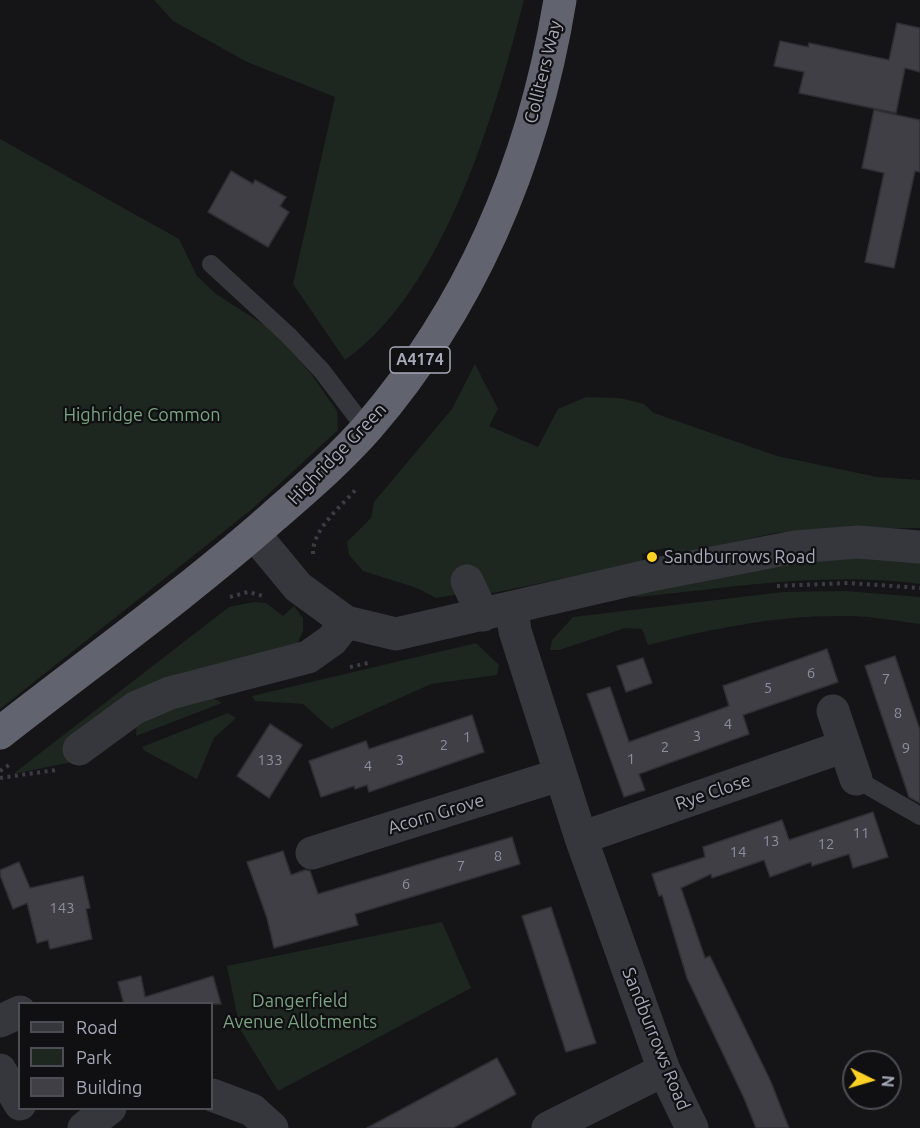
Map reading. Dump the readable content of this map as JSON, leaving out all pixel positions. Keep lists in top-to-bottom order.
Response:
{
  "streets": {
    "highway": ["Colliters Way", "A4174", "Highridge Green"],
    "street": ["Rye Close", "Acorn Grove", "Sandburrows Road"]
  },
  "crossings": [
    ["Colliters Way", "Highridge Green"],
    ["Rye Close", "Sandburrows Road"],
    ["Acorn Grove", "Sandburrows Road"]
  ],
  "parks": ["Highridge Common", "Dangerfield Avenue Allotments"],
  "places": ["Sandburrows Road"],
  "house_numbers": [
    "6",
    "7",
    "5",
    "8",
    "4",
    "3",
    "1",
    "2",
    "2",
    "9",
    "1",
    "133",
    "3",
    "4",
    "11",
    "13",
    "12",
    "14",
    "8",
    "7",
    "6",
    "143"
  ],
  "legend": ["Road", "Park", "Building"],
  "north": "right"
}
